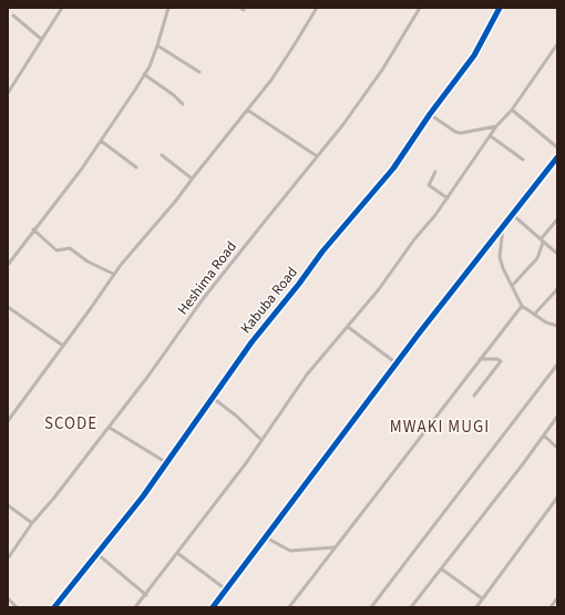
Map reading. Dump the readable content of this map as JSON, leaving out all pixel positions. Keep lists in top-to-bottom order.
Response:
{
  "streets": {
    "street": ["Heshima Road", "Kabuba Road"]
  },
  "districts": ["SCODE", "MWAKI MUGI"]
}
